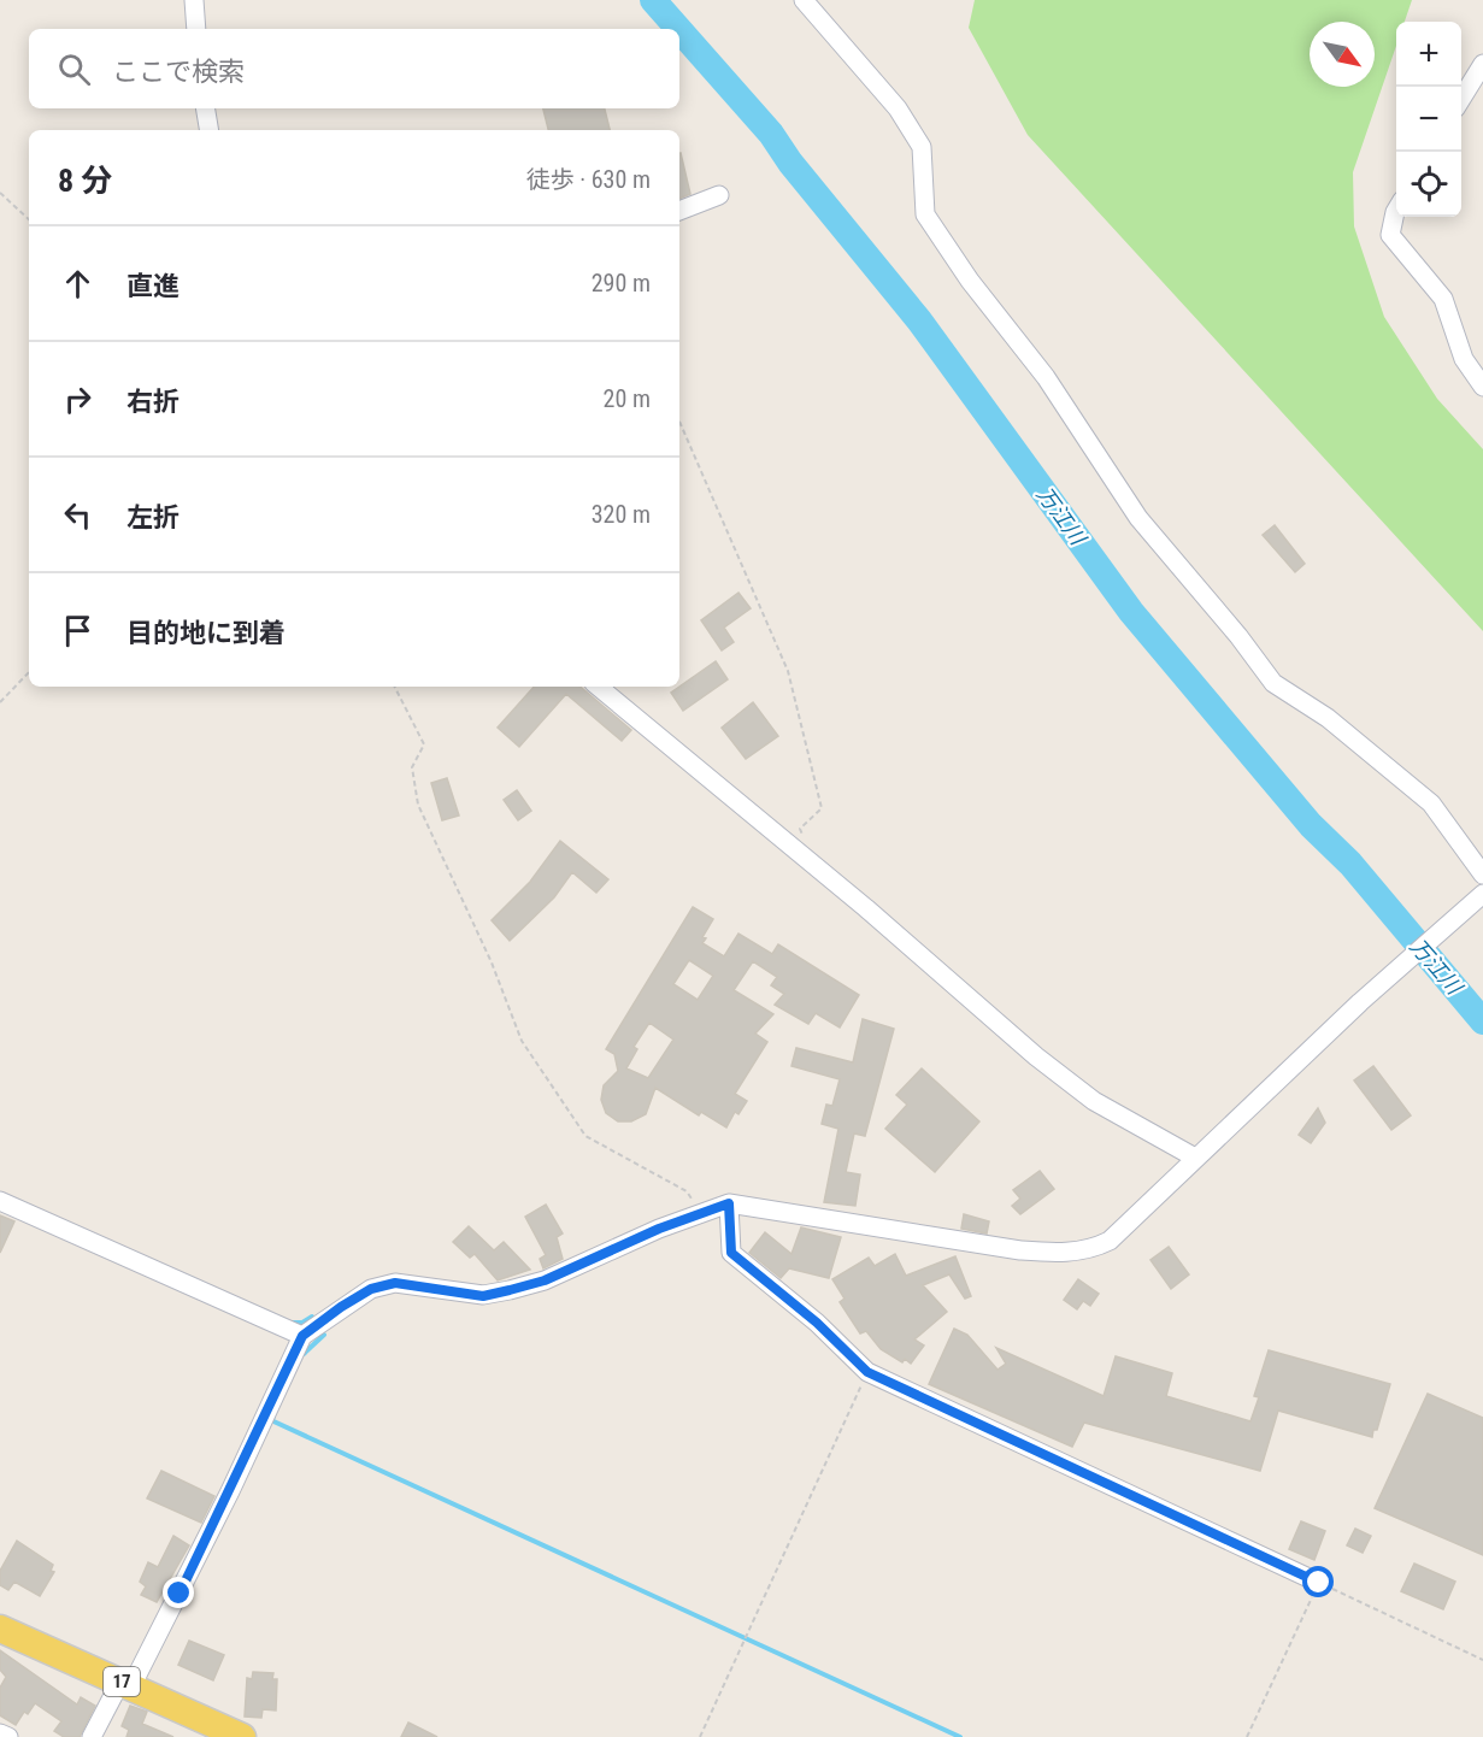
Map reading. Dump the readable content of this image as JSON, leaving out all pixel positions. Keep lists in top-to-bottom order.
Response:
{
  "streets": {
    "main road": ["17"]
  },
  "water": ["万江川"],
  "north": "bottom right",
  "page": {
    "map_buttons": ["+", "−"],
    "search": "ここで検索",
    "heading": ["8 分", "徒歩 · 630 m"],
    "list": [
      ["直進", "290 m"],
      ["右折", "20 m"],
      ["左折", "320 m"],
      "目的地に到着"
    ]
  }
}
